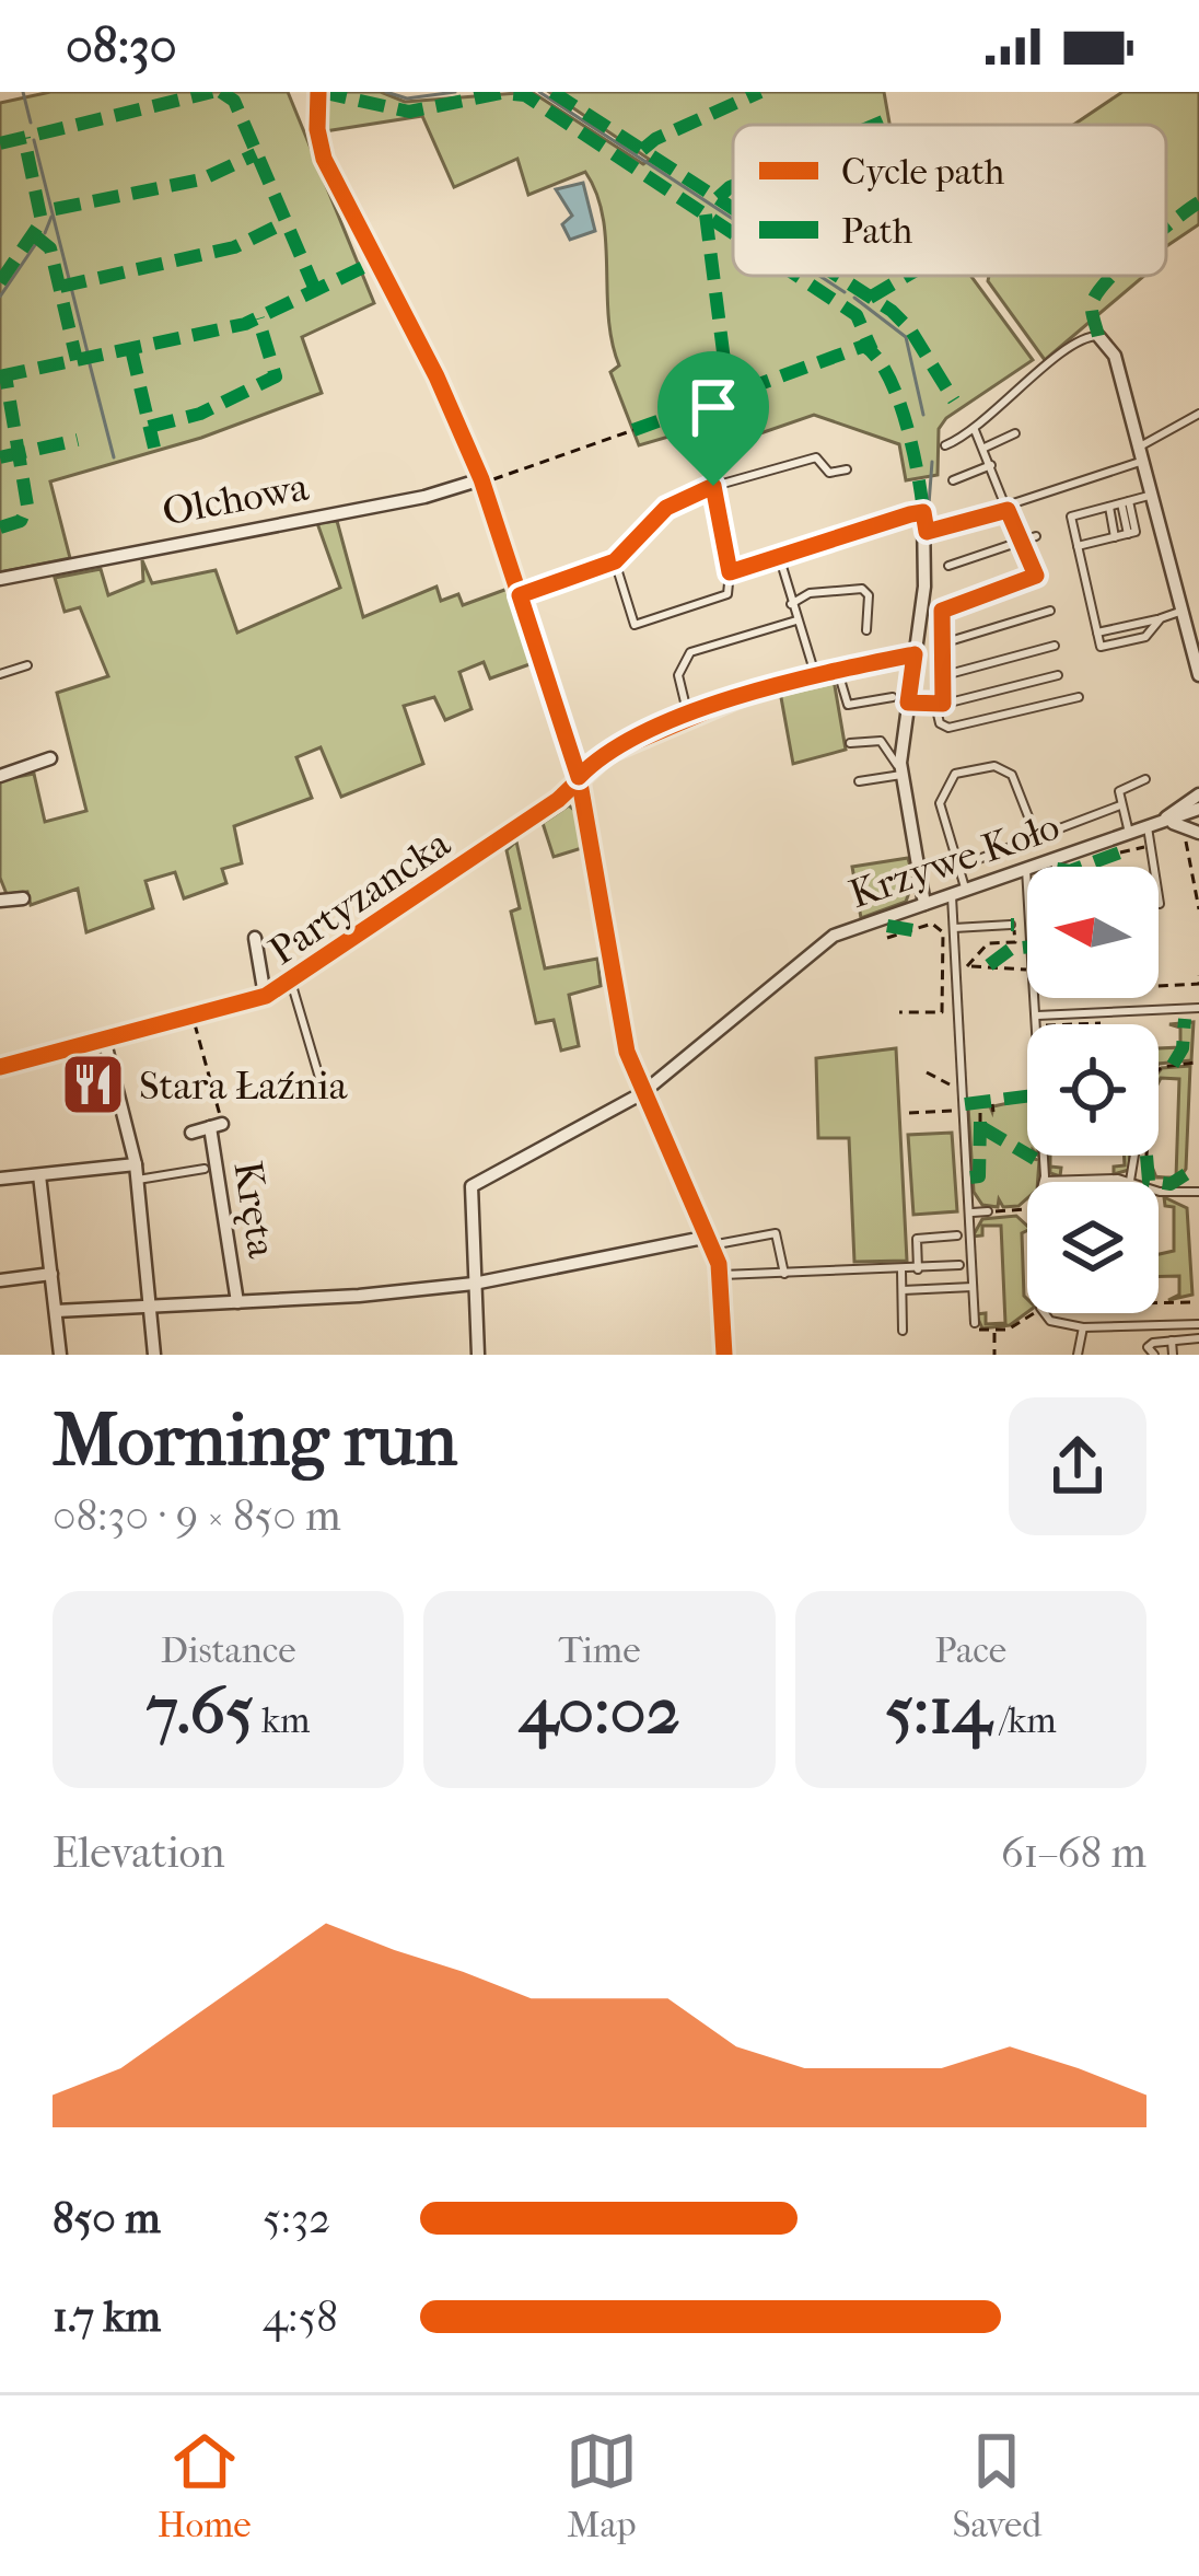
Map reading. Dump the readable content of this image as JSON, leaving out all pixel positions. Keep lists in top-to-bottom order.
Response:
{
  "streets": {
    "street": [
      "Olchowa",
      "Krzywe Koło",
      "Partyzancka",
      "Kręta"
    ]
  },
  "places": {
    "restaurant": ["Stara Łaźnia"]
  },
  "legend": ["Cycle path", "Path"],
  "north": "left",
  "page": {
    "status": "08:30",
    "heading": ["Morning run", "08:30 · 9 × 850 m"],
    "stats": [
      ["Distance", "7.65 km"],
      ["Time", "40:02"],
      ["Pace", "5:14 /km"]
    ],
    "chart": ["Elevation", "61–68 m"],
    "list": [
      {
        "name": "850 m",
        "note": "5:32"
      },
      {
        "name": "1.7 km",
        "note": "4:58"
      }
    ],
    "tabs": ["Home", "Map", "Saved"]
  }
}
